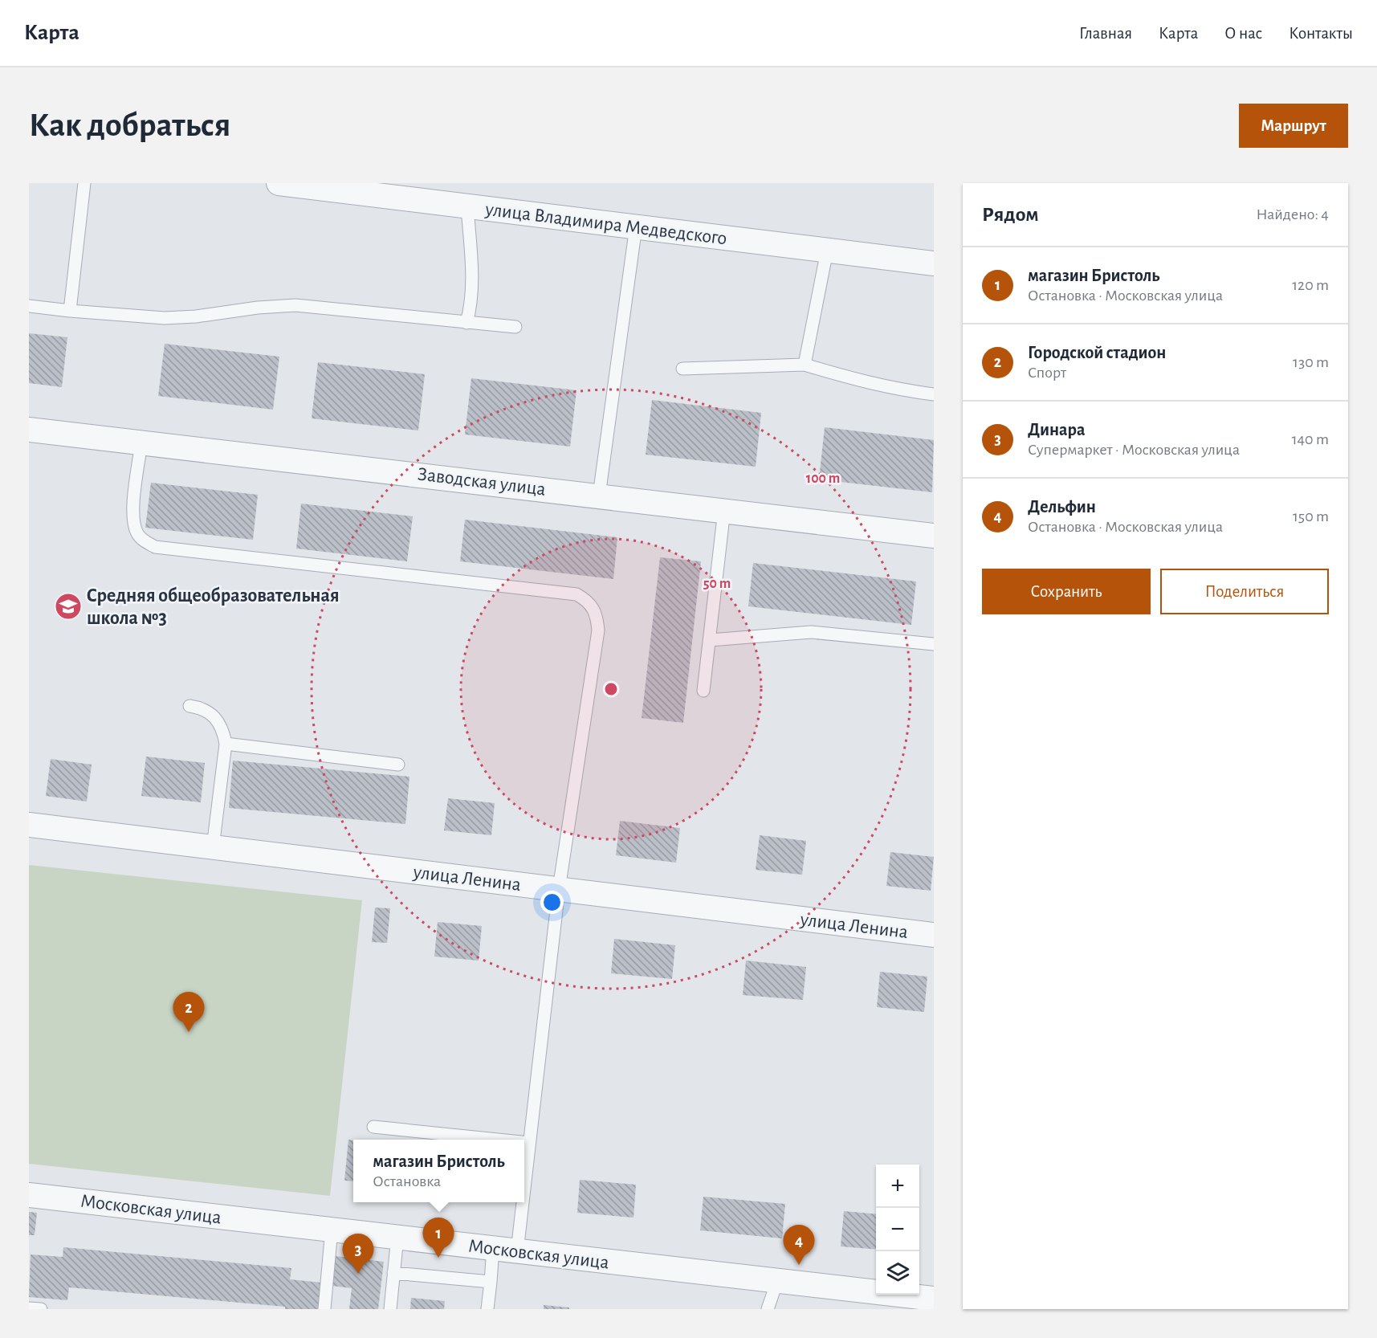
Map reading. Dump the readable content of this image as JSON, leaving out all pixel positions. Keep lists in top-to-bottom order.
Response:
{
  "streets": {
    "street": [
      "улица Владимира Медведского",
      "Заводская улица",
      "улица Ленина",
      "Московская улица"
    ]
  },
  "places": {
    "school or university": ["Cредняя общеобразовательная школа №3"]
  },
  "page": {
    "header": "Карта",
    "nav": [
      "Главная",
      "Карта",
      "О нас",
      "Контакты"
    ],
    "buttons": [
      "Маршрут",
      ["Сохранить", "Поделиться"]
    ],
    "title": "Как добраться",
    "heading": ["Рядом", "Найдено: 4"],
    "list": [
      {
        "mark": "1",
        "name": "магазин Бристоль",
        "note": "Остановка · Московская улица",
        "value": "120 m"
      },
      {
        "mark": "2",
        "name": "Городской стадион",
        "note": "Спорт",
        "value": "130 m"
      },
      {
        "mark": "3",
        "name": "Динара",
        "note": "Супермаркет · Московская улица",
        "value": "140 m"
      },
      {
        "mark": "4",
        "name": "Дельфин",
        "note": "Остановка · Московская улица",
        "value": "150 m"
      }
    ],
    "pins": [
      "2",
      "1",
      "4",
      "3"
    ],
    "popup": ["магазин Бристоль", "Остановка"],
    "map_buttons": ["+", "−"]
  },
  "rings": ["100 m", "50 m"]
}
